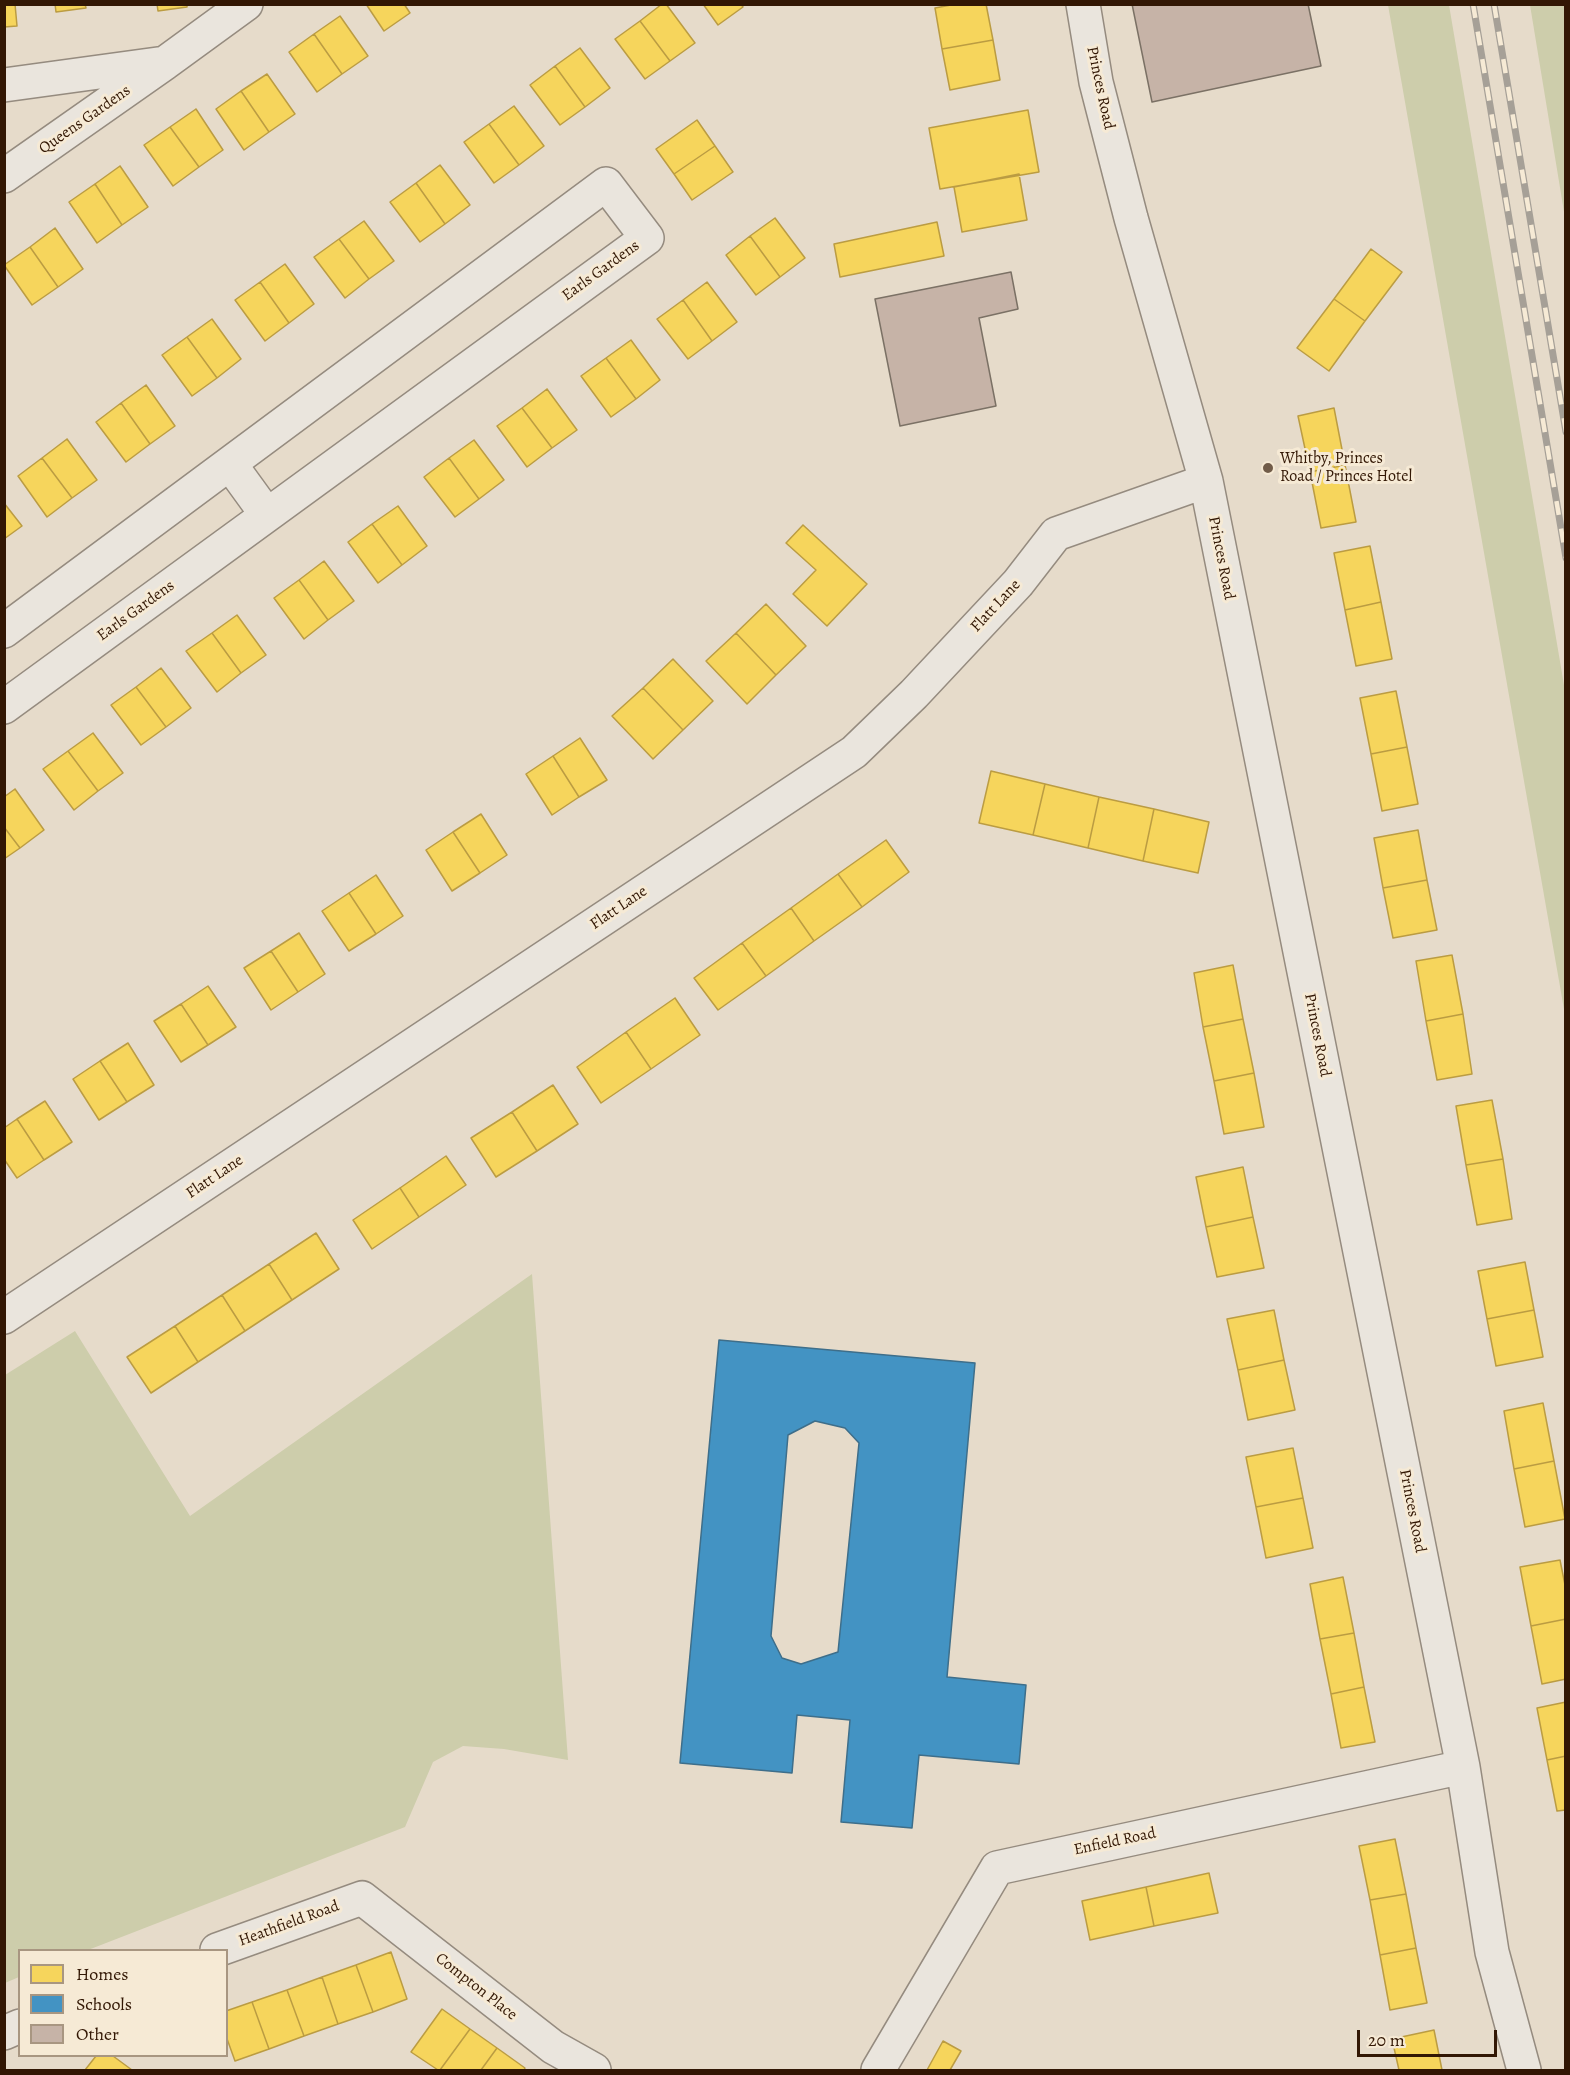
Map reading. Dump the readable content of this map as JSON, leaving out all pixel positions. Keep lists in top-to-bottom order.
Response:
{
  "streets": {
    "street": [
      "Princes Road",
      "Queens Gardens",
      "Earls Gardens",
      "Flatt Lane",
      "Enfield Road",
      "Heathfield Road",
      "Compton Place"
    ]
  },
  "crossings": [
    ["Princes Road", "Flatt Lane"],
    ["Princes Road", "Enfield Road"],
    ["Heathfield Road", "Compton Place"]
  ],
  "places": ["Whitby, Princes Road / Princes Hotel"],
  "legend": ["Homes", "Schools", "Other"],
  "scale_bar": "20 m"
}
